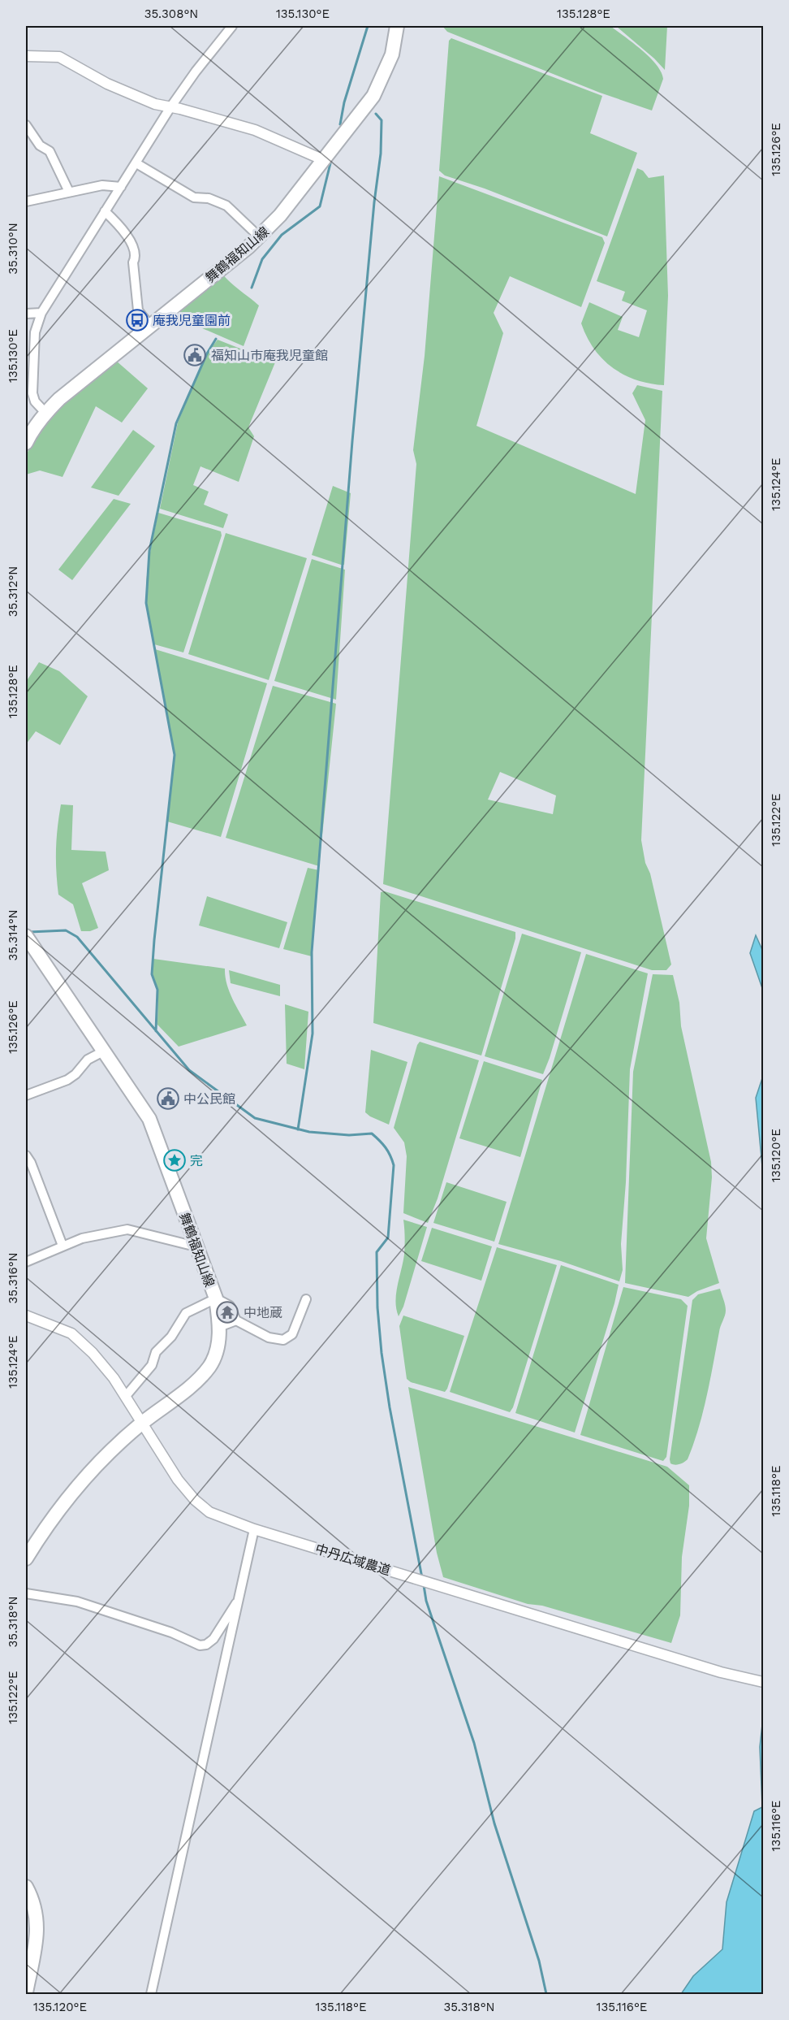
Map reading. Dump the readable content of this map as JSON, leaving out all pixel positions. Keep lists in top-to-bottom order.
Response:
{
  "streets": {
    "main road": ["舞鶴福知山線"],
    "street": ["中丹広域農道"]
  },
  "crossings": [
    ["舞鶴福知山線", "中丹広域農道"]
  ],
  "places": {
    "bus stop": ["庵我児童園前"],
    "public building": ["福知山市庵我児童館", "中公民館"],
    "place": ["完"],
    "temple": ["中地蔵"]
  },
  "coordinates": [
    "35.308°N",
    "135.130°E",
    "135.128°E",
    "135.126°E",
    "35.310°N",
    "135.124°E",
    "35.312°N",
    "135.122°E",
    "35.314°N",
    "135.120°E",
    "35.316°N",
    "135.118°E",
    "35.318°N",
    "135.116°E"
  ]
}
